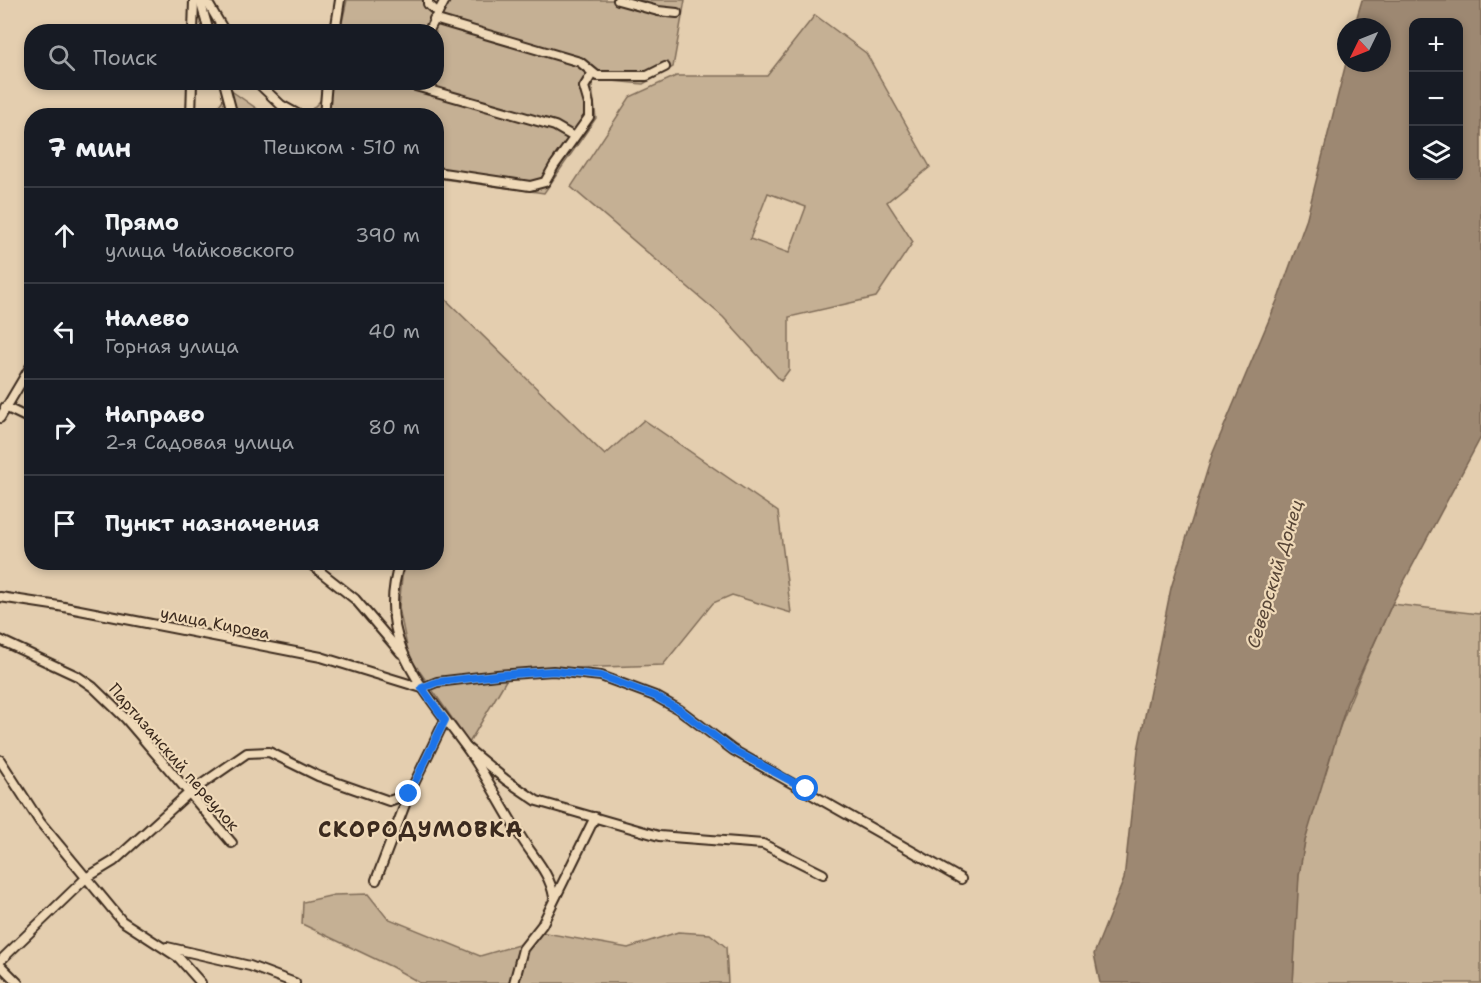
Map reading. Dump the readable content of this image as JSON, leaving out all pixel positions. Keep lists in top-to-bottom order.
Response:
{
  "streets": {
    "street": ["улица Кирова", "Партизанский переулок"]
  },
  "districts": ["СКОРОДУМОВКА"],
  "water": ["Северский Донец"],
  "north": "bottom left",
  "page": {
    "map_buttons": ["+", "−"],
    "search": "Поиск",
    "heading": ["7 мин", "Пешком · 510 m"],
    "list": [
      ["Прямо", "улица Чайковского", "390 m"],
      ["Налево", "Горная улица", "40 m"],
      ["Направо", "2-я Садовая улица", "80 m"],
      "Пункт назначения"
    ]
  }
}
